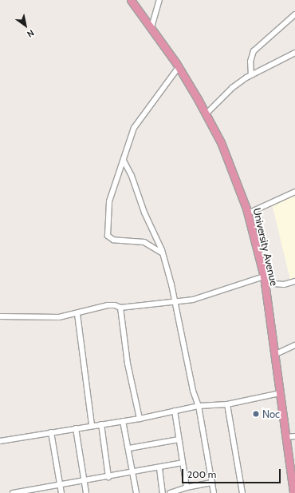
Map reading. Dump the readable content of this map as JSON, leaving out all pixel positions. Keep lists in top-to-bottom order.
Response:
{
  "streets": {
    "highway": ["University Avenue"]
  },
  "places": ["Noc"],
  "scale_bar": "200 m",
  "north": "bottom right"
}
